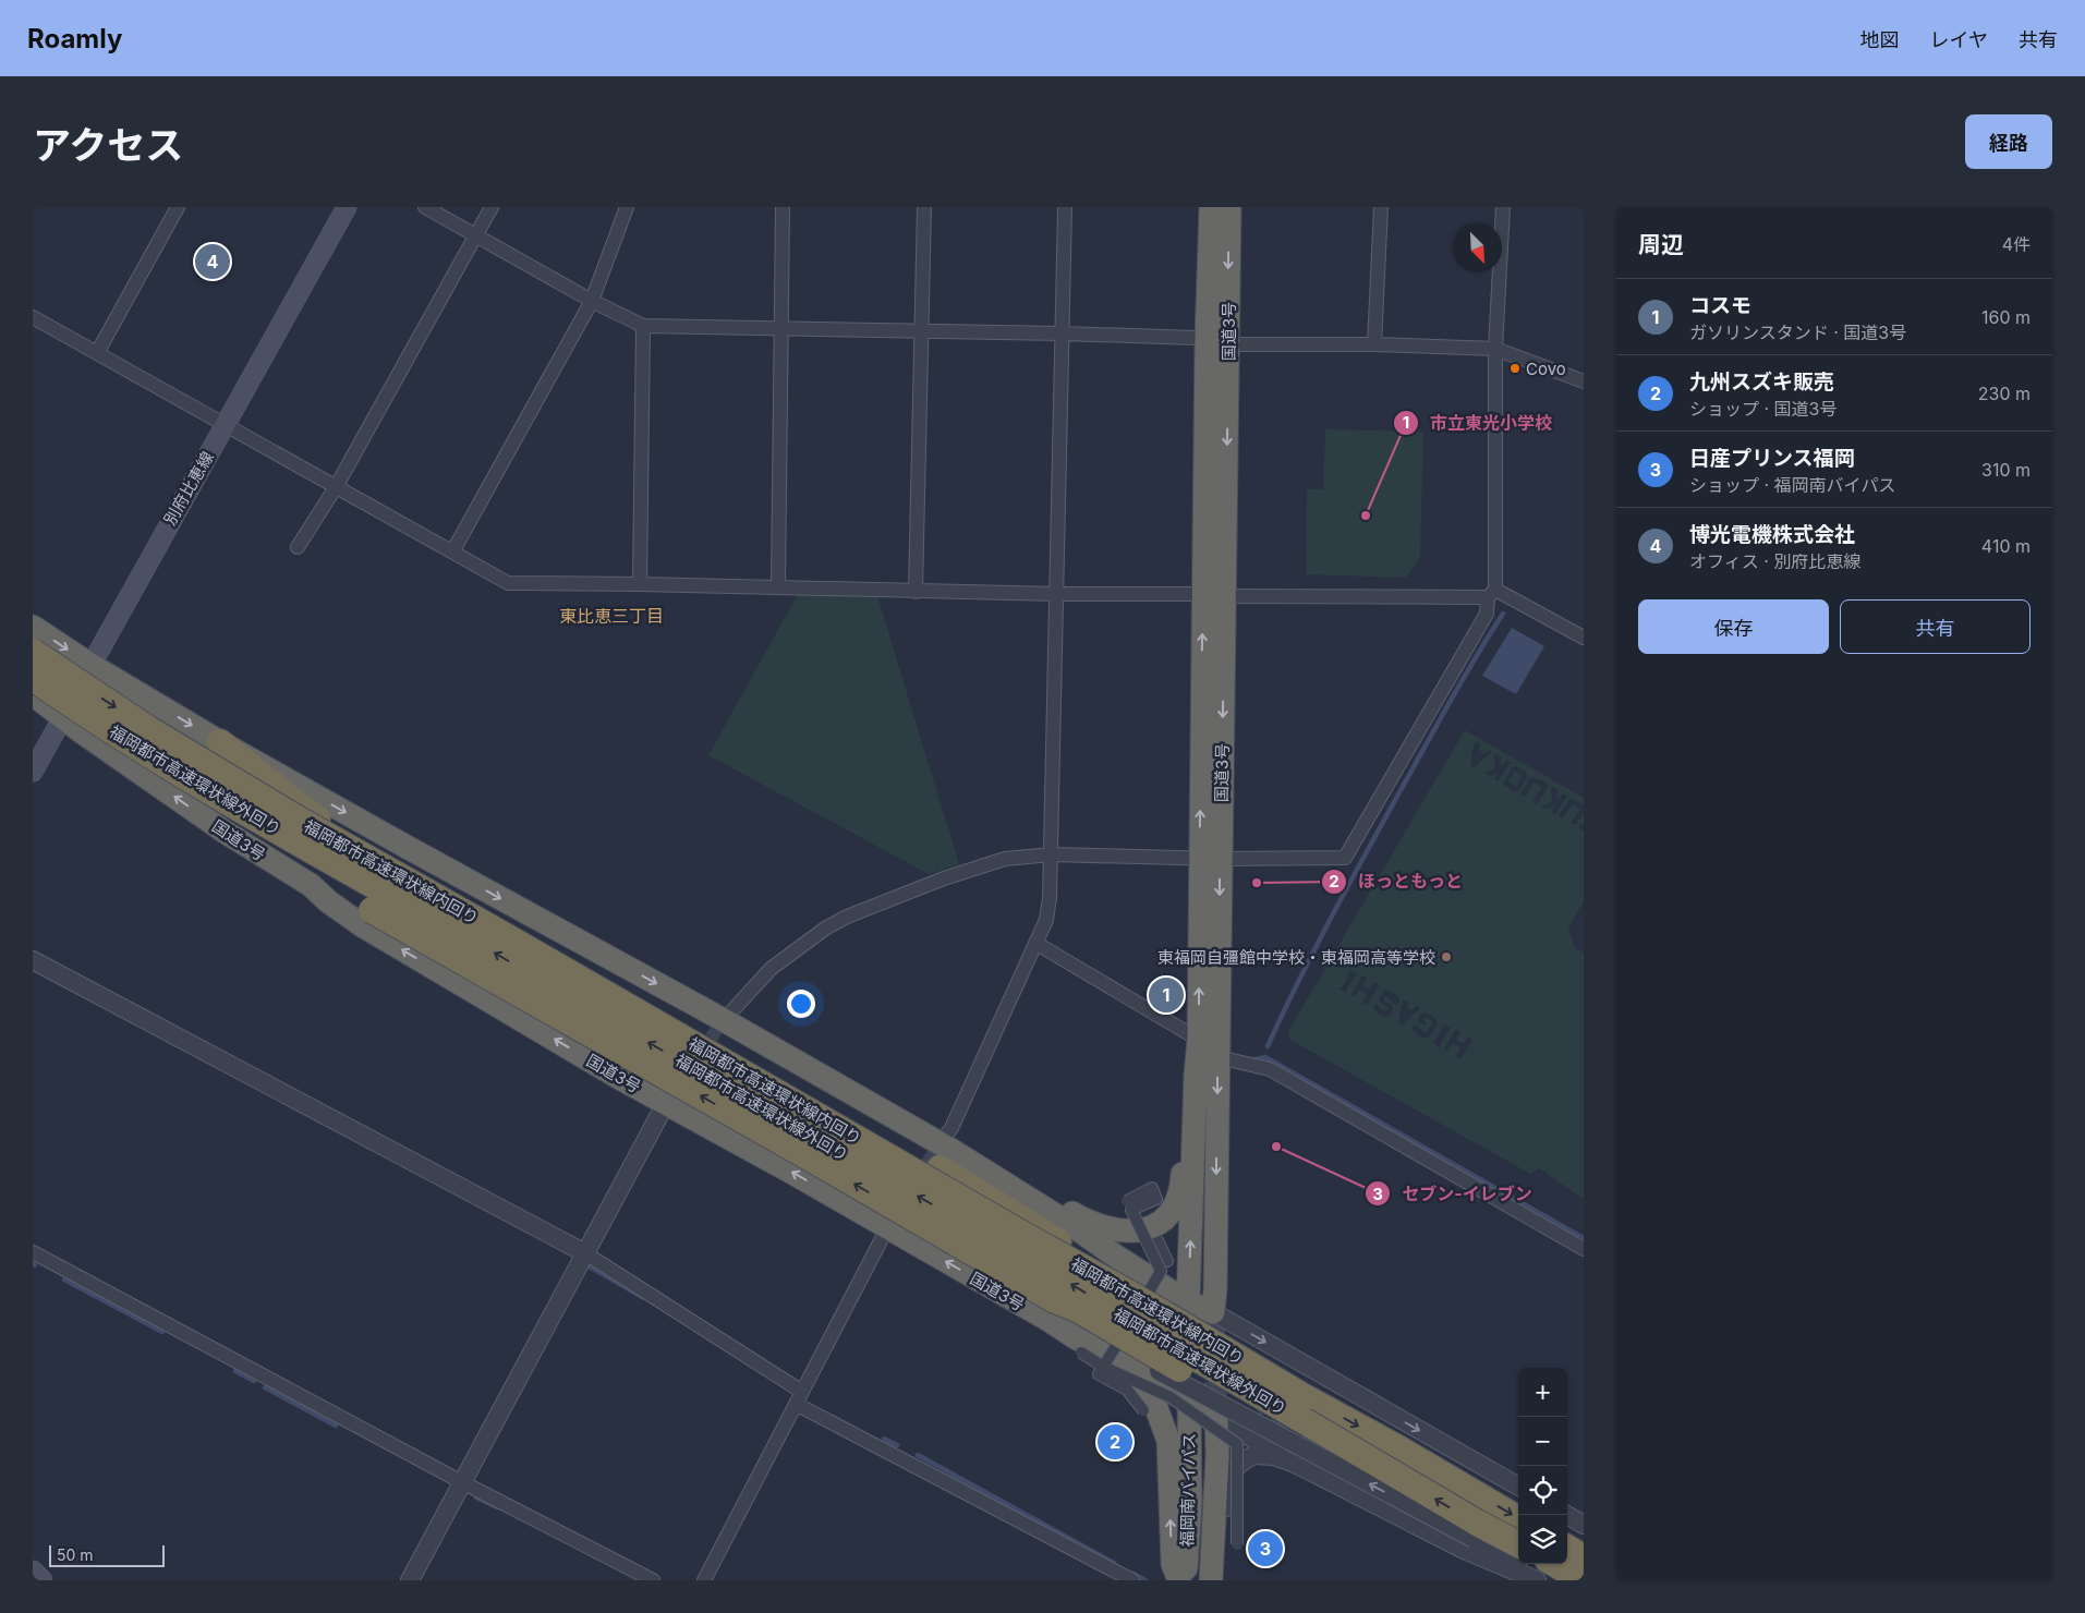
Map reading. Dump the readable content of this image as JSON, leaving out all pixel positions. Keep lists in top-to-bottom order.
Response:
{
  "streets": {
    "highway": [
      "国道3号",
      "福岡都市高速環状線外回り",
      "福岡都市高速環状線内回り",
      "福岡南バイパス"
    ],
    "main road": ["別府比恵線"]
  },
  "crossings": [
    ["国道3号", "別府比恵線"],
    ["国道3号", "福岡南バイパス"]
  ],
  "districts": ["東比恵三丁目"],
  "places": [
    "Covo",
    "市立東光小学校",
    "ほっともっと",
    "東福岡自彊館中学校・東福岡高等学校",
    "セブン-イレブン"
  ],
  "scale_bar": "50 m",
  "north": "bottom right",
  "page": {
    "header": "Roamly",
    "nav": ["地図", "レイヤ", "共有"],
    "title": "アクセス",
    "buttons": [
      "経路",
      ["保存", "共有"]
    ],
    "heading": ["周辺", "4件"],
    "pins": [
      "4",
      "1",
      "2",
      "3"
    ],
    "list": [
      {
        "mark": "1",
        "name": "コスモ",
        "note": "ガソリンスタンド · 国道3号",
        "value": "160 m"
      },
      {
        "mark": "2",
        "name": "九州スズキ販売",
        "note": "ショップ · 国道3号",
        "value": "230 m"
      },
      {
        "mark": "3",
        "name": "日産プリンス福岡",
        "note": "ショップ · 福岡南バイパス",
        "value": "310 m"
      },
      {
        "mark": "4",
        "name": "博光電機株式会社",
        "note": "オフィス · 別府比恵線",
        "value": "410 m"
      }
    ],
    "map_buttons": ["+", "−"],
    "scale": "50 m"
  }
}
